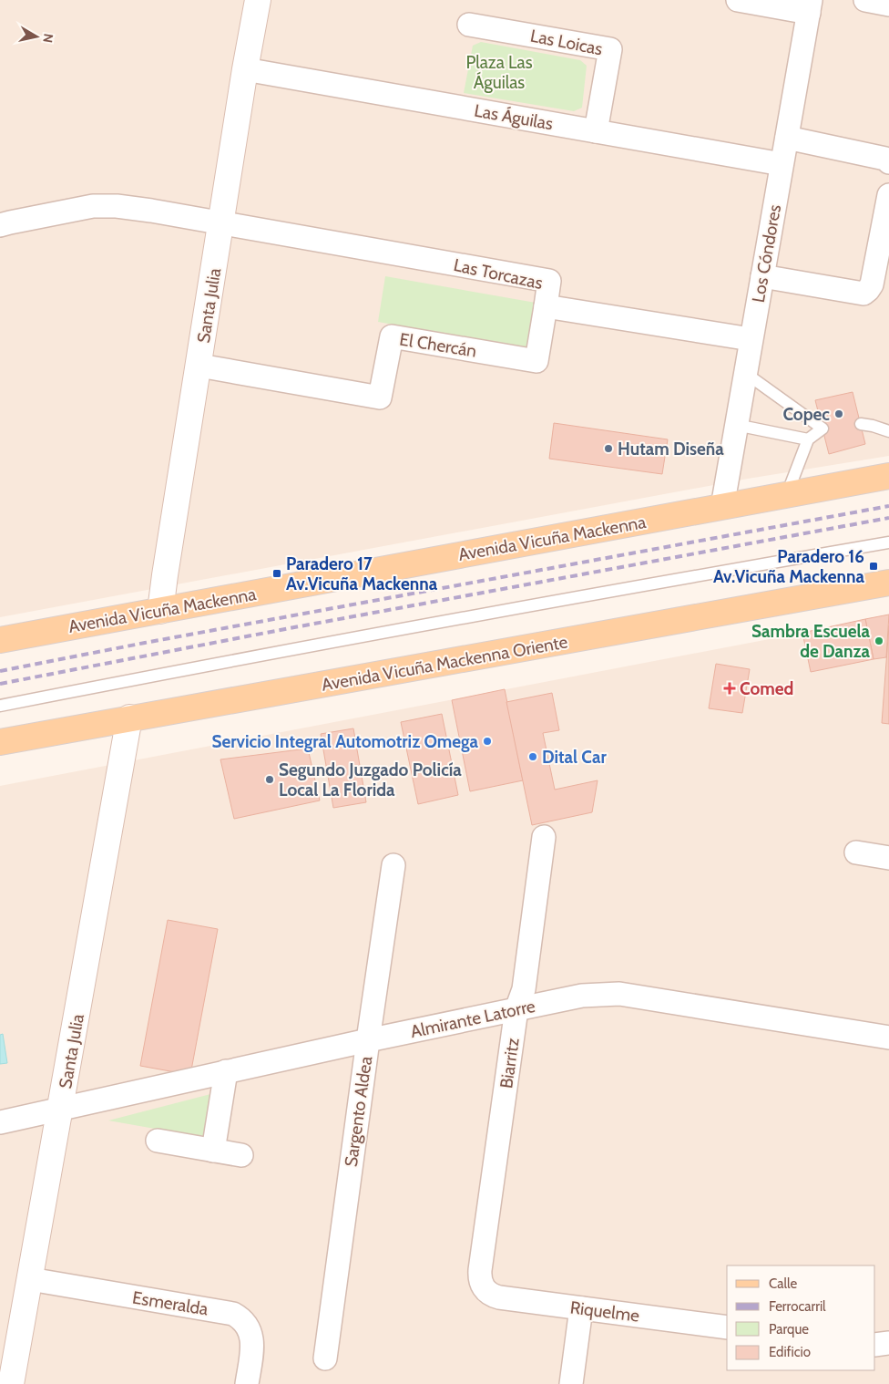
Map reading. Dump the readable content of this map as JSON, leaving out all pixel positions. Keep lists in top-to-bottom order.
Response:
{
  "streets": {
    "main road": ["Avenida Vicuña Mackenna", "Avenida Vicuña Mackenna Oriente"],
    "street": [
      "Las Loicas",
      "Las Águilas",
      "Los Cóndores",
      "Las Torcazas",
      "Santa Julia",
      "El Chercán",
      "Almirante Latorre",
      "Biarritz",
      "Sargento Aldea",
      "Esmeralda",
      "Riquelme"
    ]
  },
  "crossings": [
    ["Las Loicas", "Las Águilas"],
    ["Las Águilas", "Los Cóndores"],
    ["Las Águilas", "Santa Julia"],
    ["Los Cóndores", "Las Torcazas"],
    ["Los Cóndores", "Avenida Vicuña Mackenna"],
    ["Las Torcazas", "Santa Julia"],
    ["Las Torcazas", "El Chercán"],
    ["Santa Julia", "El Chercán"],
    ["Santa Julia", "Avenida Vicuña Mackenna"],
    ["Santa Julia", "Avenida Vicuña Mackenna Oriente"],
    ["Santa Julia", "Almirante Latorre"],
    ["Santa Julia", "Esmeralda"],
    ["Almirante Latorre", "Biarritz"],
    ["Almirante Latorre", "Sargento Aldea"],
    ["Biarritz", "Riquelme"]
  ],
  "parks": ["Plaza Las Águilas"],
  "places": {
    "other": [
      "Copec",
      "Hutam Diseña",
      "Sambra Escuela de Danza",
      "Servicio Integral Automotriz Omega",
      "Dital Car",
      "Segundo Juzgado Policía Local La Florida"
    ],
    "transit": ["Paradero 16 Av.Vicuña Mackenna", "Paradero 17 Av.Vicuña Mackenna"],
    "health": ["Comed"]
  },
  "legend": [
    "Calle",
    "Ferrocarril",
    "Parque",
    "Edificio"
  ],
  "north": "right"
}
